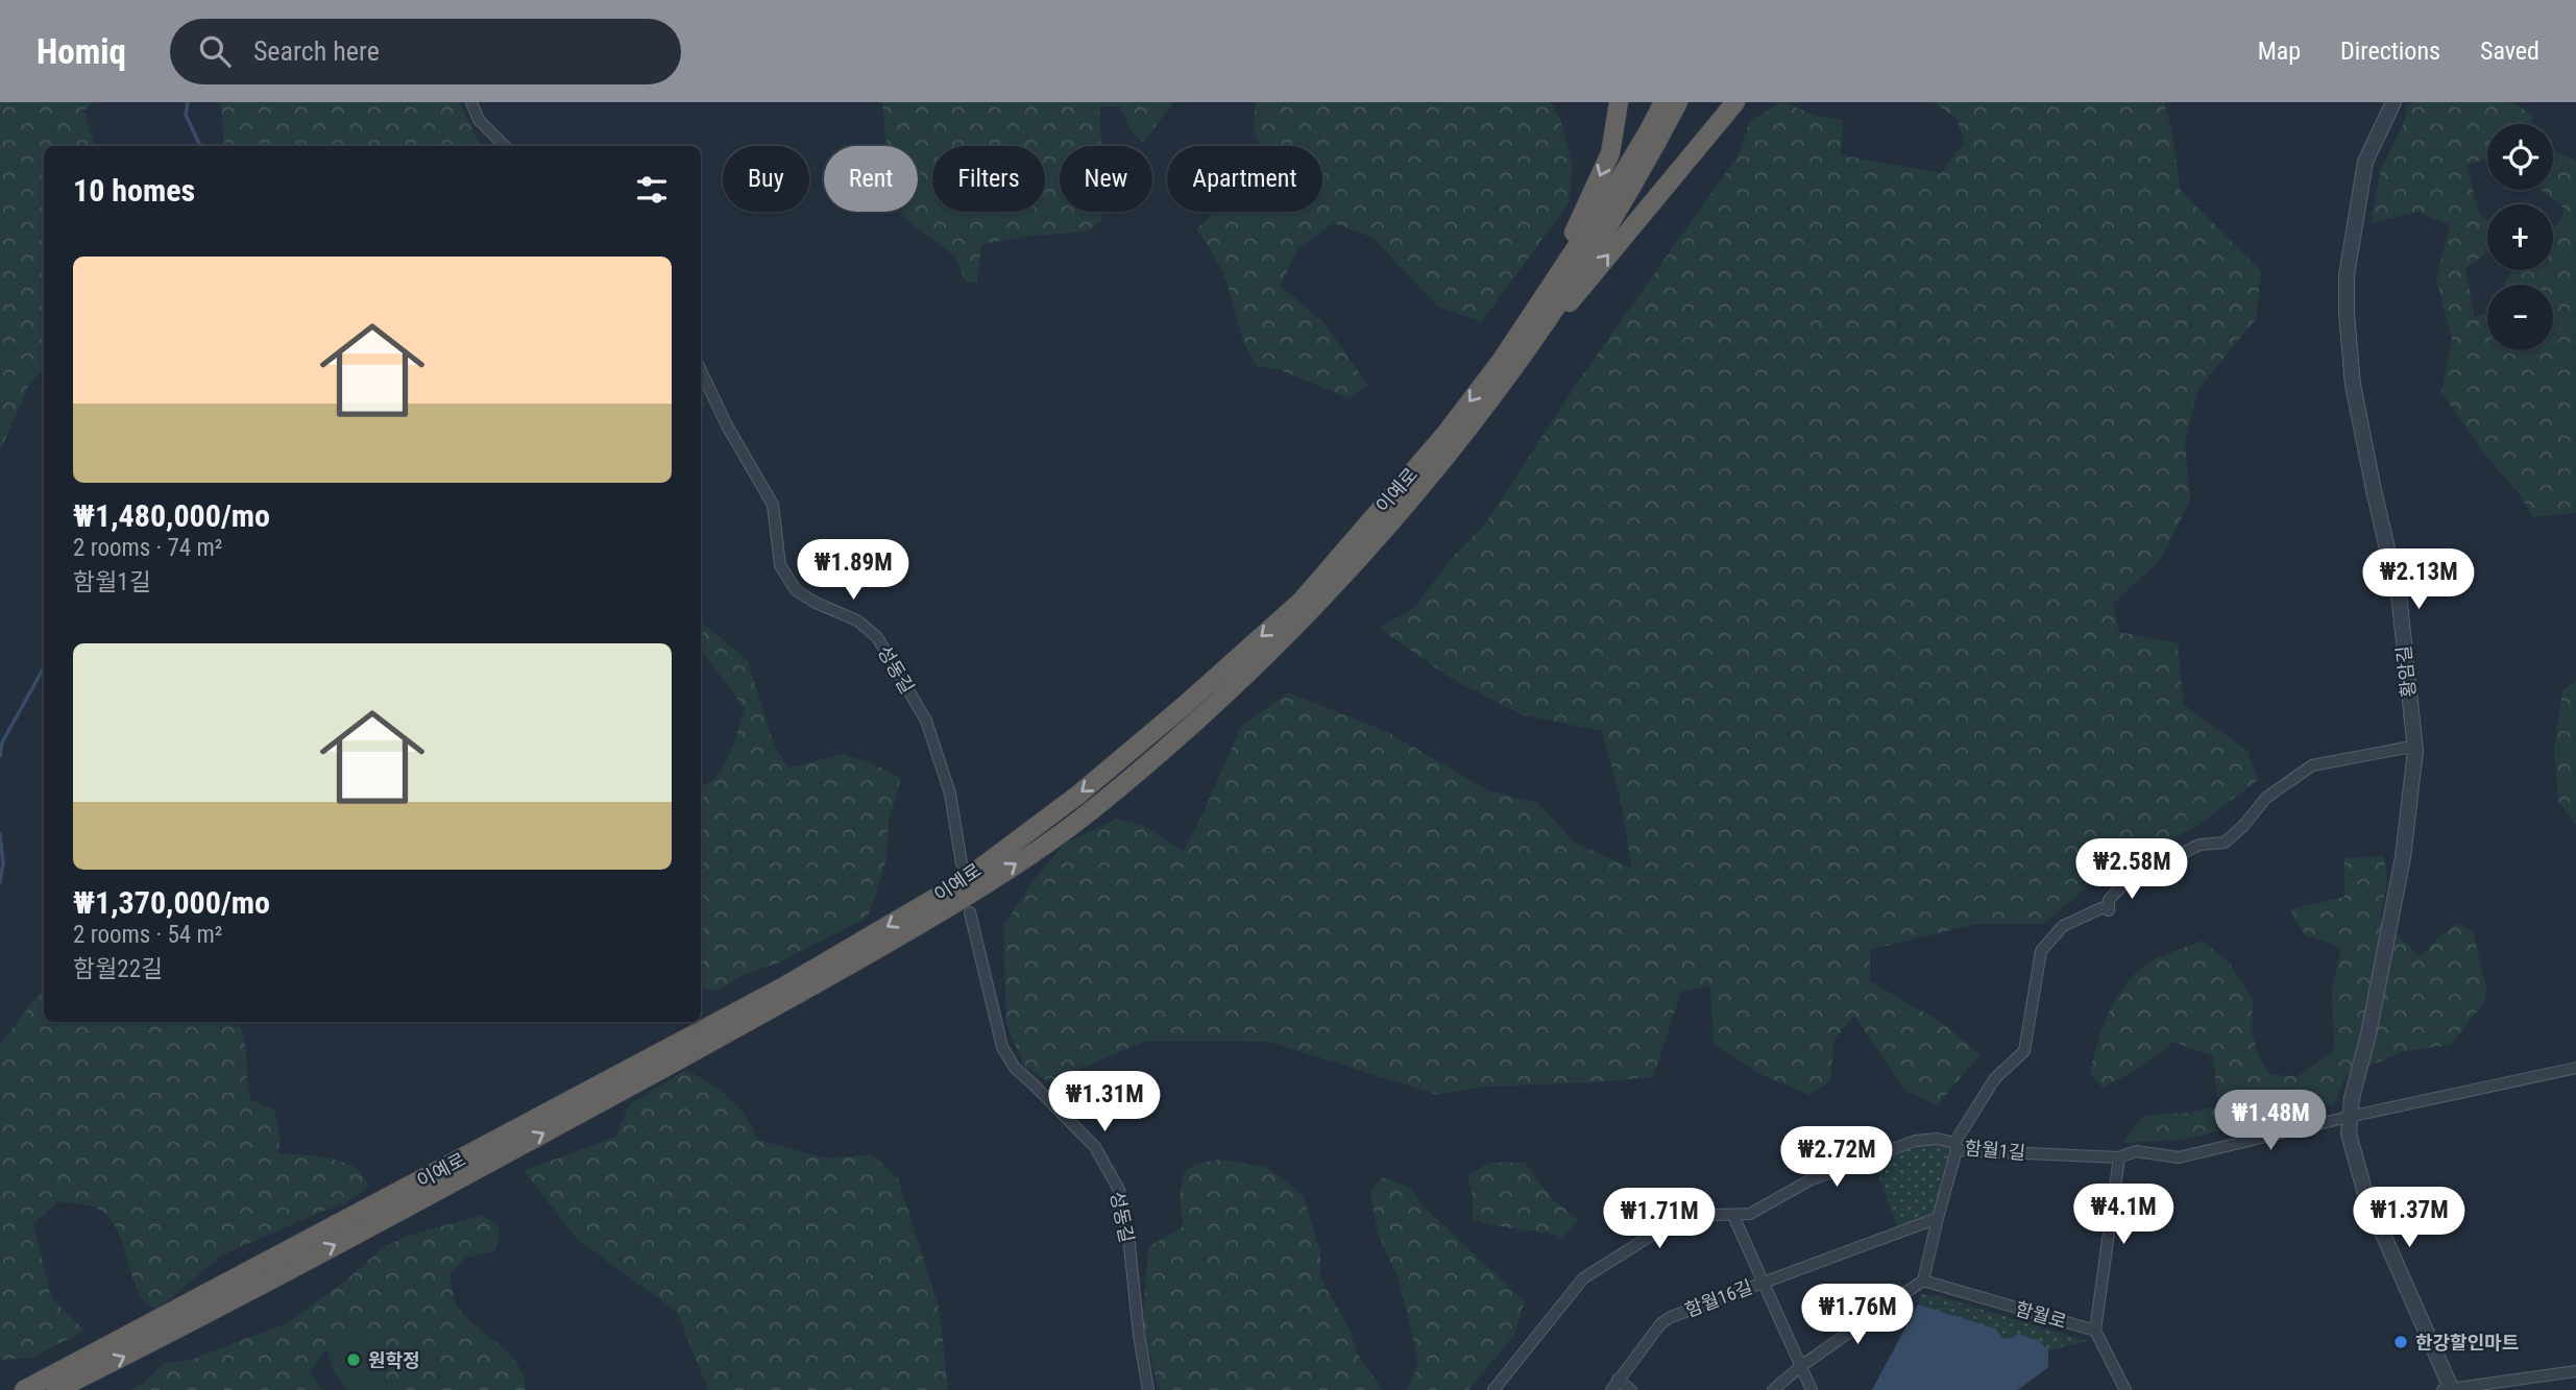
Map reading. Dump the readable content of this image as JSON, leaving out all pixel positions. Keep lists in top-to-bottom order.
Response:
{
  "streets": {
    "highway": ["이예로"],
    "street": [
      "성동길",
      "황암길",
      "함월1길",
      "함월16길",
      "함월로"
    ]
  },
  "crossings": [
    ["황암길", "함월1길"]
  ],
  "places": ["한강할인마트", "원학정"],
  "page": {
    "header": "Homiq",
    "search": "Search here",
    "nav": ["Map", "Directions", "Saved"],
    "map_buttons": ["+", "−"],
    "chip": [
      "Buy",
      "Rent",
      "Filters",
      "New",
      "Apartment"
    ],
    "heading": "10 homes",
    "list": [
      {
        "name": "₩1,480,000/mo",
        "note": "2 rooms · 74 m² · 함월1길"
      },
      {
        "name": "₩1,370,000/mo",
        "note": "2 rooms · 54 m² · 함월22길"
      }
    ],
    "price": [
      "₩1.89M",
      "₩2.13M",
      "₩2.58M",
      "₩1.31M",
      "₩1.48M",
      "₩2.72M",
      "₩4.1M",
      "₩1.37M",
      "₩1.71M",
      "₩1.76M"
    ]
  }
}
